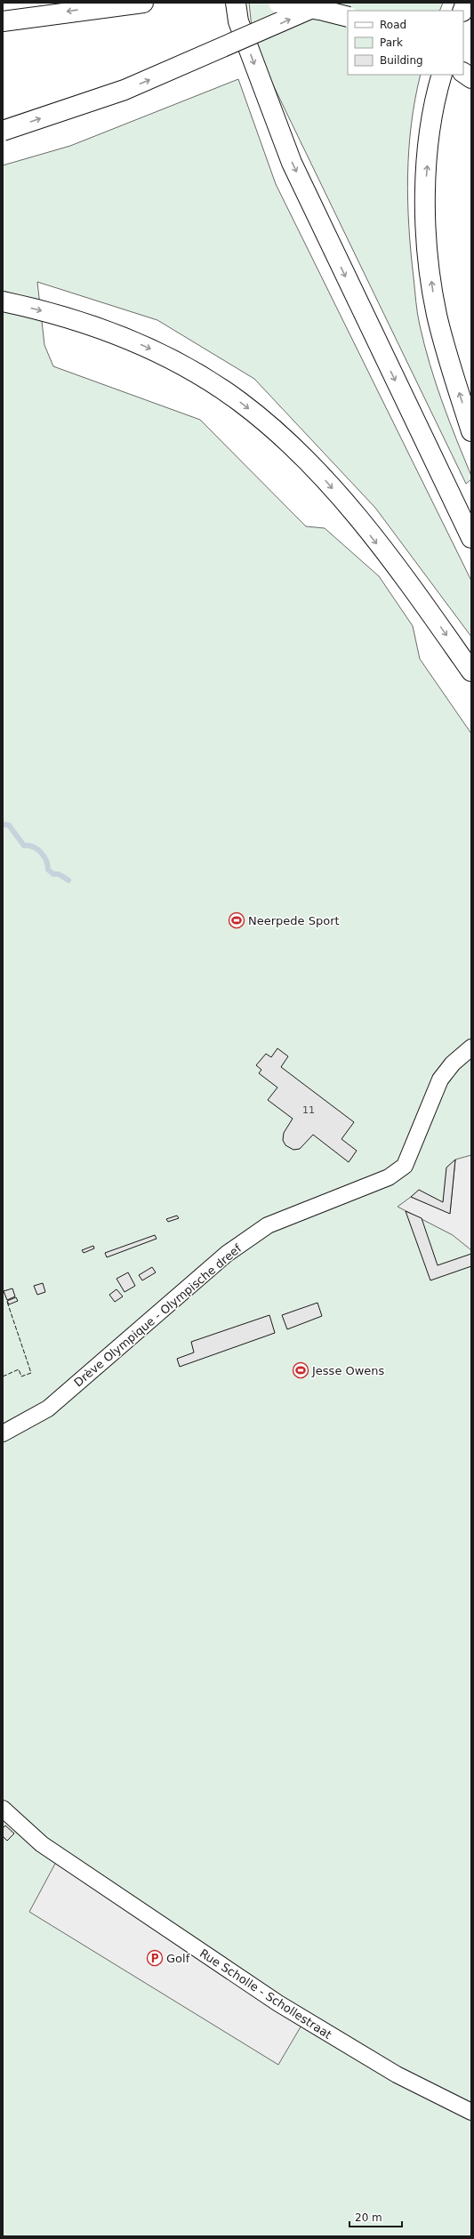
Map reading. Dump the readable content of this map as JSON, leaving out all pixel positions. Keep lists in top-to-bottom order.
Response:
{
  "streets": {
    "street": ["Drève Olympique - Olympische dreef", "Rue Scholle - Schollestraat"]
  },
  "places": {
    "sports": ["Neerpede Sport", "Jesse Owens"],
    "parking": ["Golf"]
  },
  "house_numbers": ["11"],
  "legend": ["Road", "Park", "Building"],
  "scale_bar": "20 m"
}
